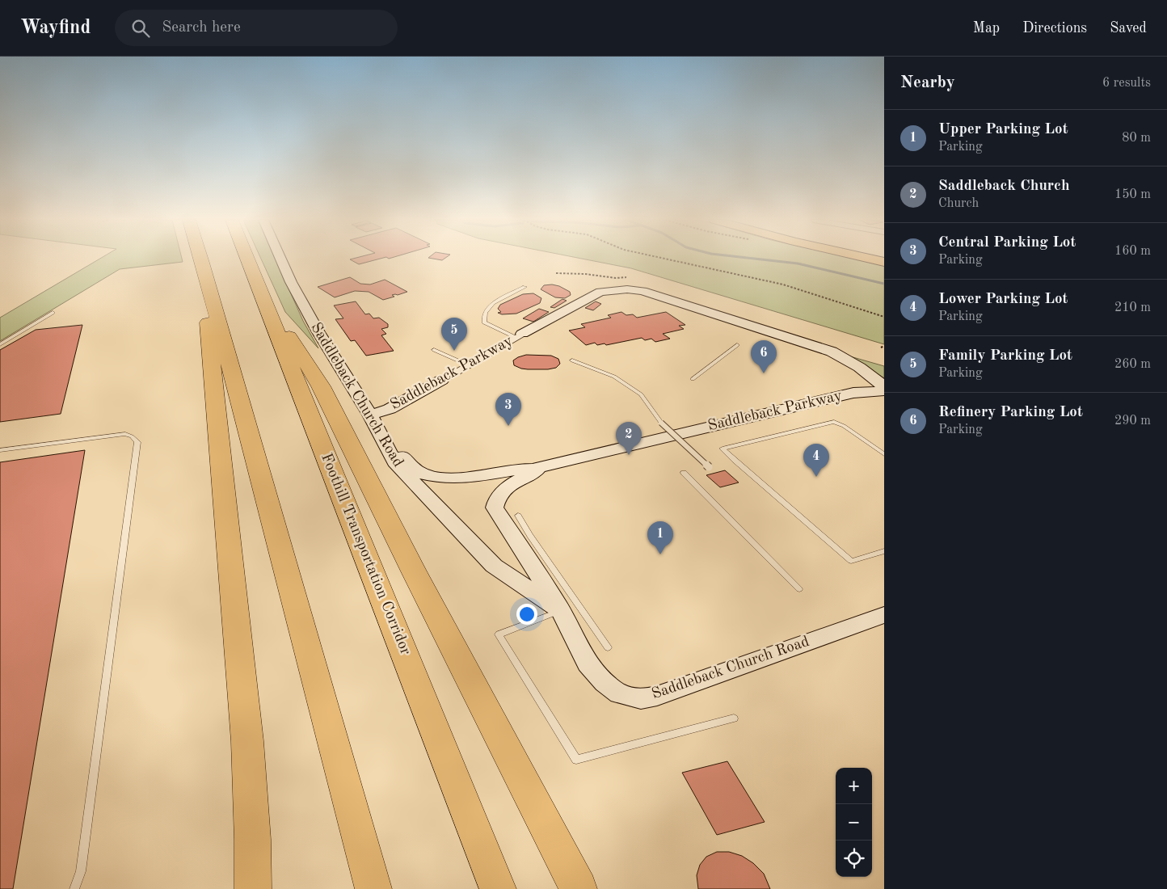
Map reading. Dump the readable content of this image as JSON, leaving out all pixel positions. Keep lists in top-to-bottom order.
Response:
{
  "streets": {
    "highway": ["Foothill Transportation Corridor"],
    "main road": ["Saddleback Parkway", "Saddleback Church Road"]
  },
  "crossings": [
    ["Saddleback Parkway", "Saddleback Church Road"]
  ],
  "page": {
    "header": "Wayfind",
    "search": "Search here",
    "nav": ["Map", "Directions", "Saved"],
    "heading": ["Nearby", "6 results"],
    "list": [
      {
        "mark": "1",
        "name": "Upper Parking Lot",
        "note": "Parking",
        "value": "80 m"
      },
      {
        "mark": "2",
        "name": "Saddleback Church",
        "note": "Church",
        "value": "150 m"
      },
      {
        "mark": "3",
        "name": "Central Parking Lot",
        "note": "Parking",
        "value": "160 m"
      },
      {
        "mark": "4",
        "name": "Lower Parking Lot",
        "note": "Parking",
        "value": "210 m"
      },
      {
        "mark": "5",
        "name": "Family Parking Lot",
        "note": "Parking",
        "value": "260 m"
      },
      {
        "mark": "6",
        "name": "Refinery Parking Lot",
        "note": "Parking",
        "value": "290 m"
      }
    ],
    "pins": [
      "5",
      "6",
      "3",
      "2",
      "4",
      "1"
    ],
    "map_buttons": ["+", "−"]
  }
}
